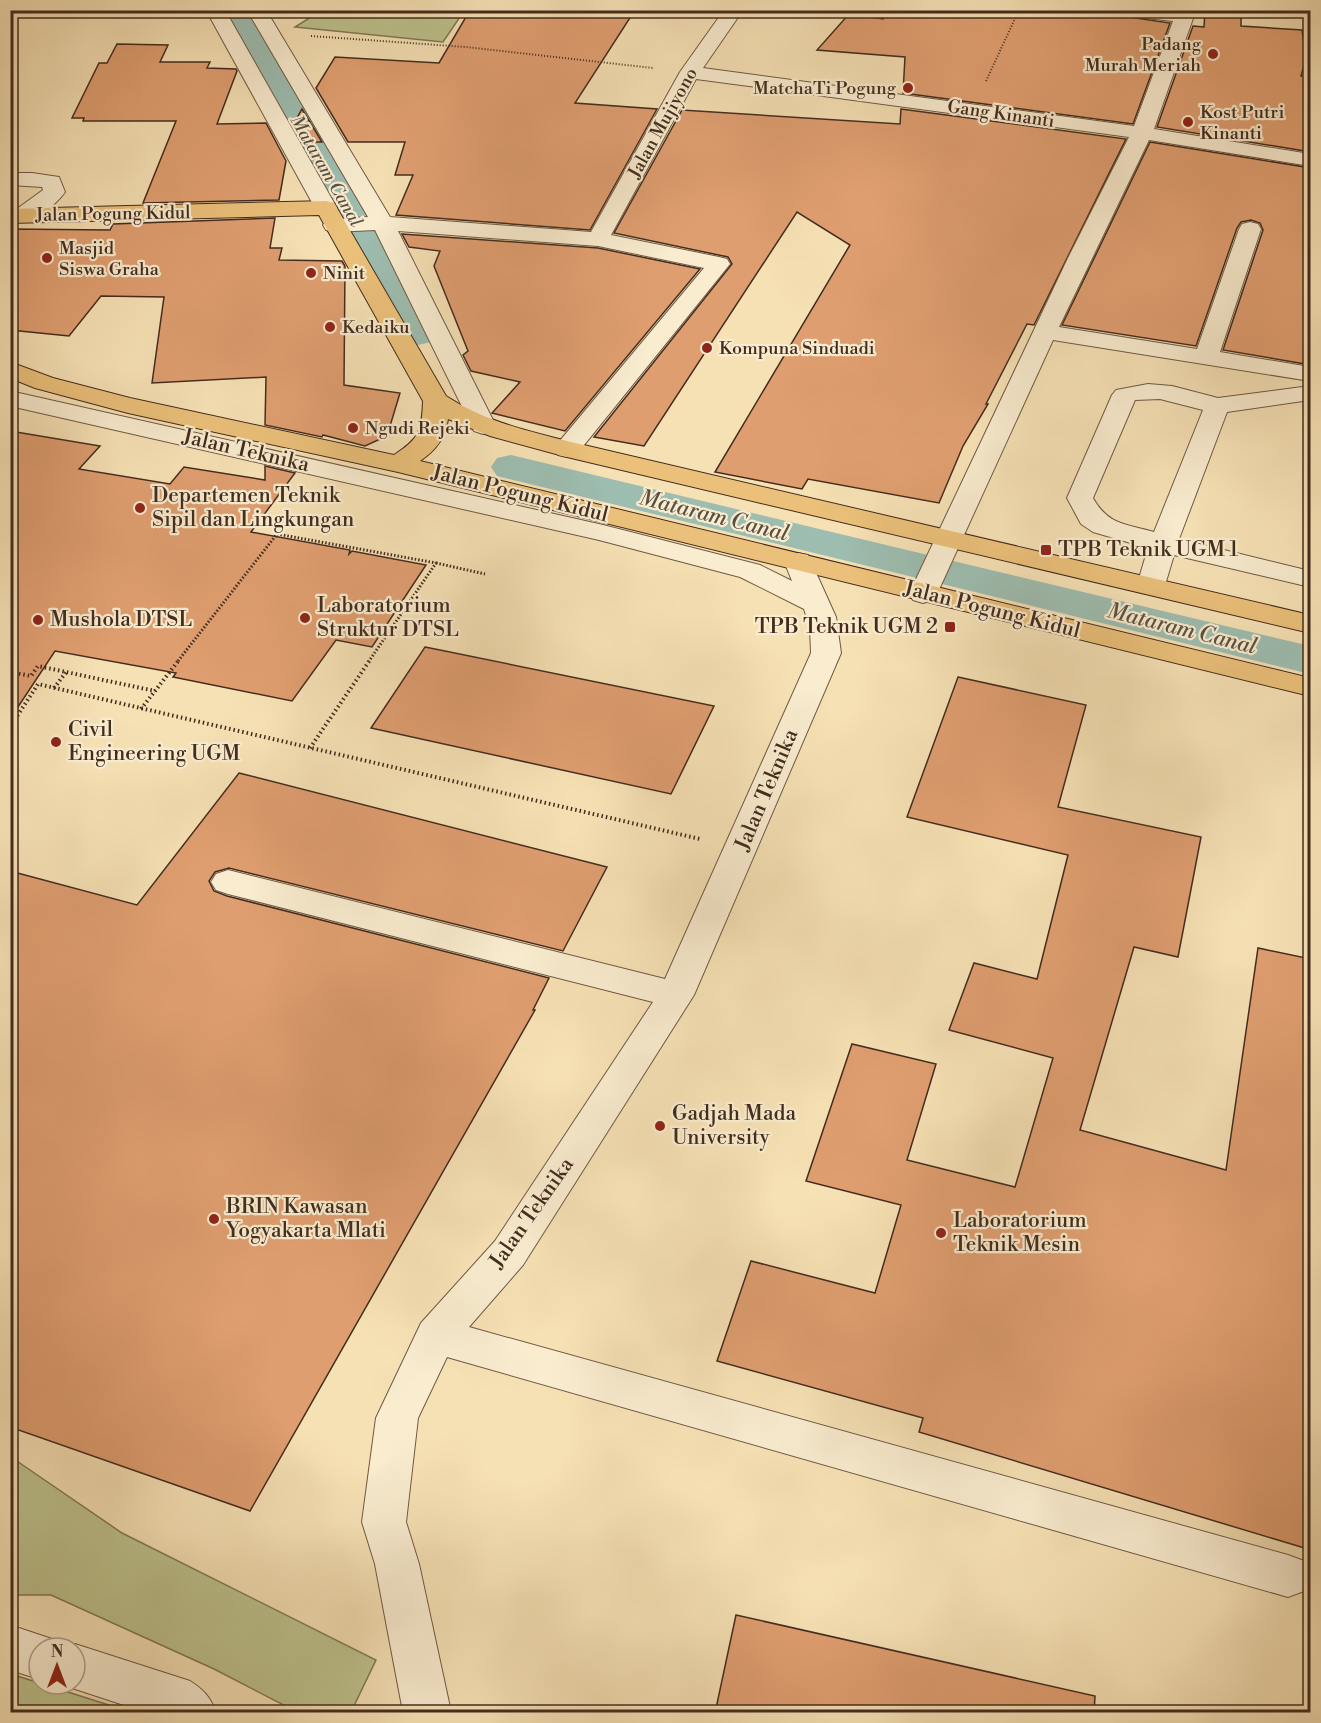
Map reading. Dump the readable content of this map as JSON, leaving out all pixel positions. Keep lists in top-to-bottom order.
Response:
{
  "streets": {
    "main road": ["Jalan Pogung Kidul"],
    "street": ["Gang Kinanti", "Jalan Mujiyono", "Jalan Teknika"]
  },
  "crossings": [
    ["Gang Kinanti", "Jalan Mujiyono"]
  ],
  "water": ["Mataram Canal"],
  "places": {
    "other": [
      "Padang Murah Meriah",
      "MatchaTi Pogung",
      "Kost Putri Kinanti",
      "Masjid Siswa Graha",
      "Ninit",
      "Kedaiku",
      "Kompuna Sinduadi",
      "Ngudi Rejeki",
      "Departemen Teknik Sipil dan Lingkungan",
      "Laboratorium Struktur DTSL",
      "Mushola DTSL",
      "Civil Engineering UGM",
      "Gadjah Mada University",
      "BRIN Kawasan Yogyakarta Mlati",
      "Laboratorium Teknik Mesin"
    ],
    "transit": ["TPB Teknik UGM 1", "TPB Teknik UGM 2"]
  },
  "north": "top"
}
